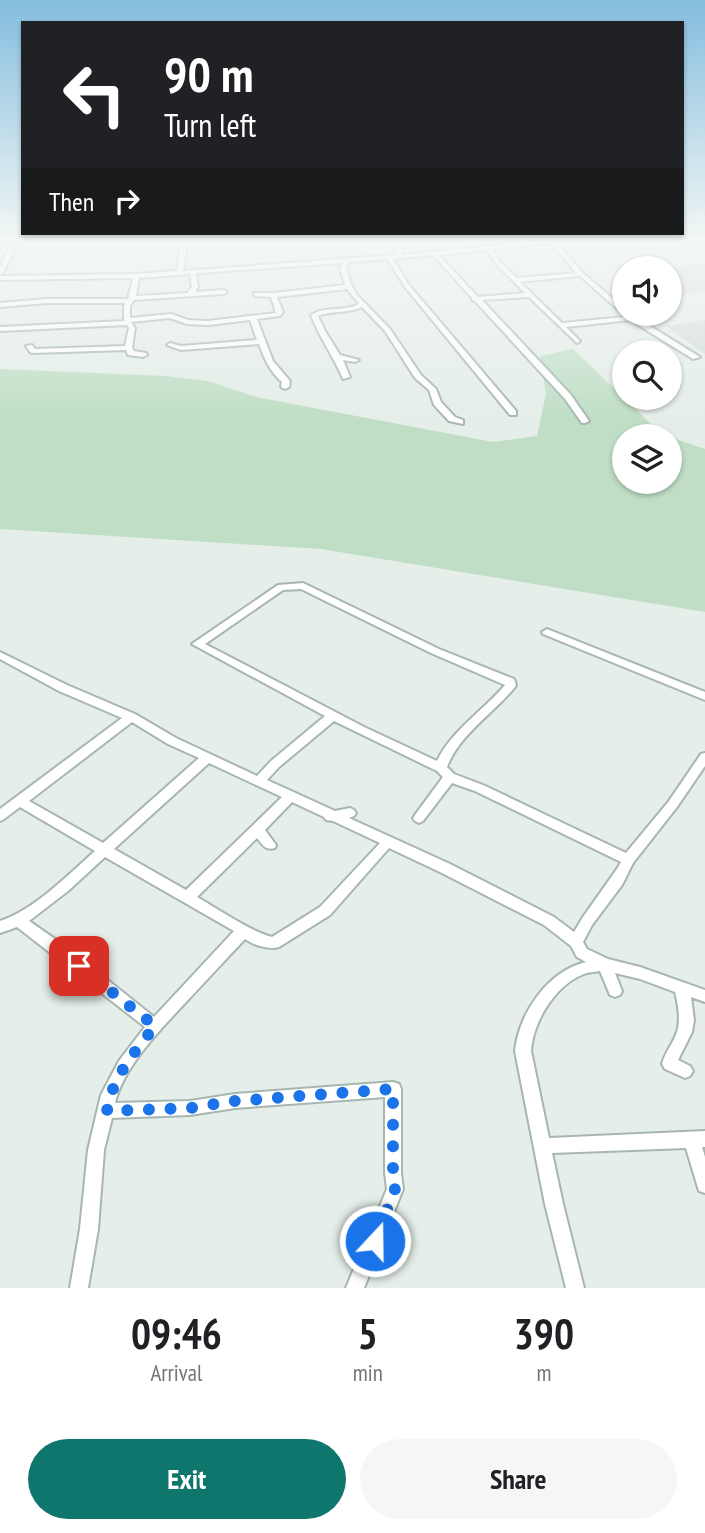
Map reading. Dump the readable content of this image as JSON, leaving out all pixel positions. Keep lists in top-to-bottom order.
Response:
{
  "page": {
    "turn": ["90 m", "Turn left"],
    "then": "Then",
    "eta": [
      "09:46",
      "Arrival",
      "5",
      "min",
      "390",
      "m"
    ],
    "buttons": ["Exit", "Share"]
  }
}
